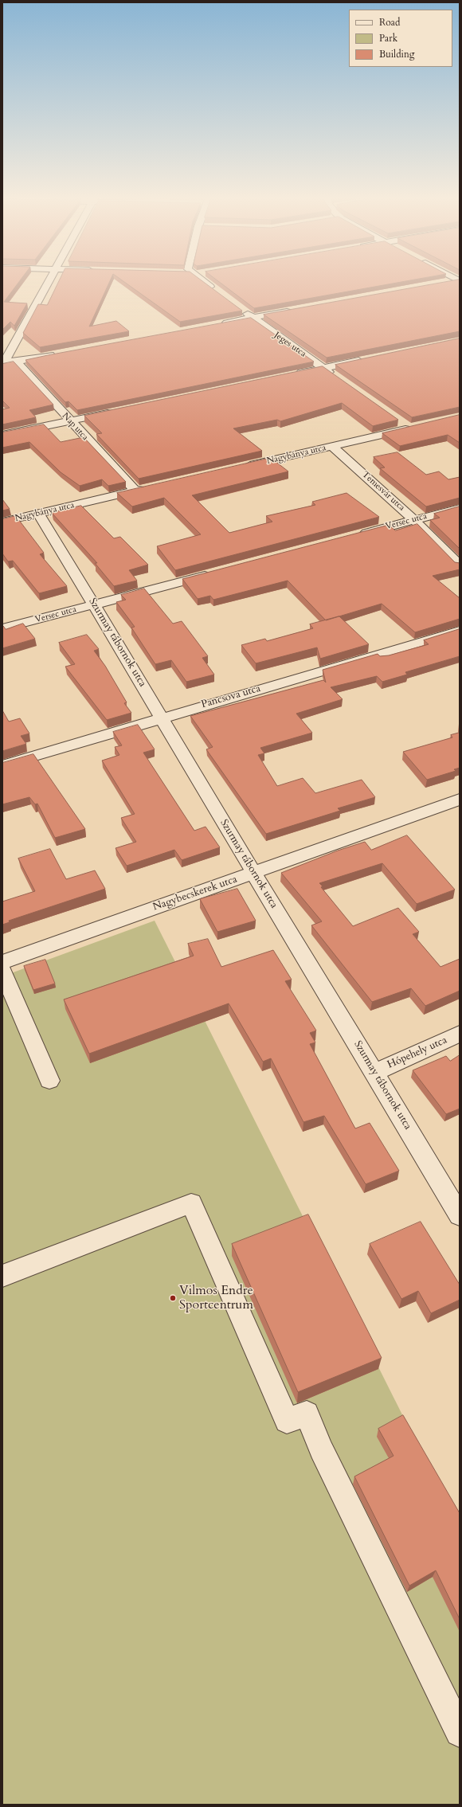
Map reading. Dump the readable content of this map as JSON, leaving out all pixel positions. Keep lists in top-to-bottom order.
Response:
{
  "streets": {
    "street": [
      "Jeges utca",
      "Nap utca",
      "Nagybánya utca",
      "Temesvár utca",
      "Versec utca",
      "Szurmay tábornok utca",
      "Pancsova utca",
      "Nagybecskerek utca",
      "Hópehely utca"
    ]
  },
  "crossings": [
    ["Nap utca", "Nagybánya utca"],
    ["Nagybánya utca", "Temesvár utca"],
    ["Nagybánya utca", "Szurmay tábornok utca"],
    ["Temesvár utca", "Versec utca"],
    ["Versec utca", "Szurmay tábornok utca"],
    ["Szurmay tábornok utca", "Pancsova utca"],
    ["Szurmay tábornok utca", "Nagybecskerek utca"],
    ["Szurmay tábornok utca", "Hópehely utca"]
  ],
  "places": ["Vilmos Endre Sportcentrum"],
  "legend": ["Road", "Park", "Building"]
}
